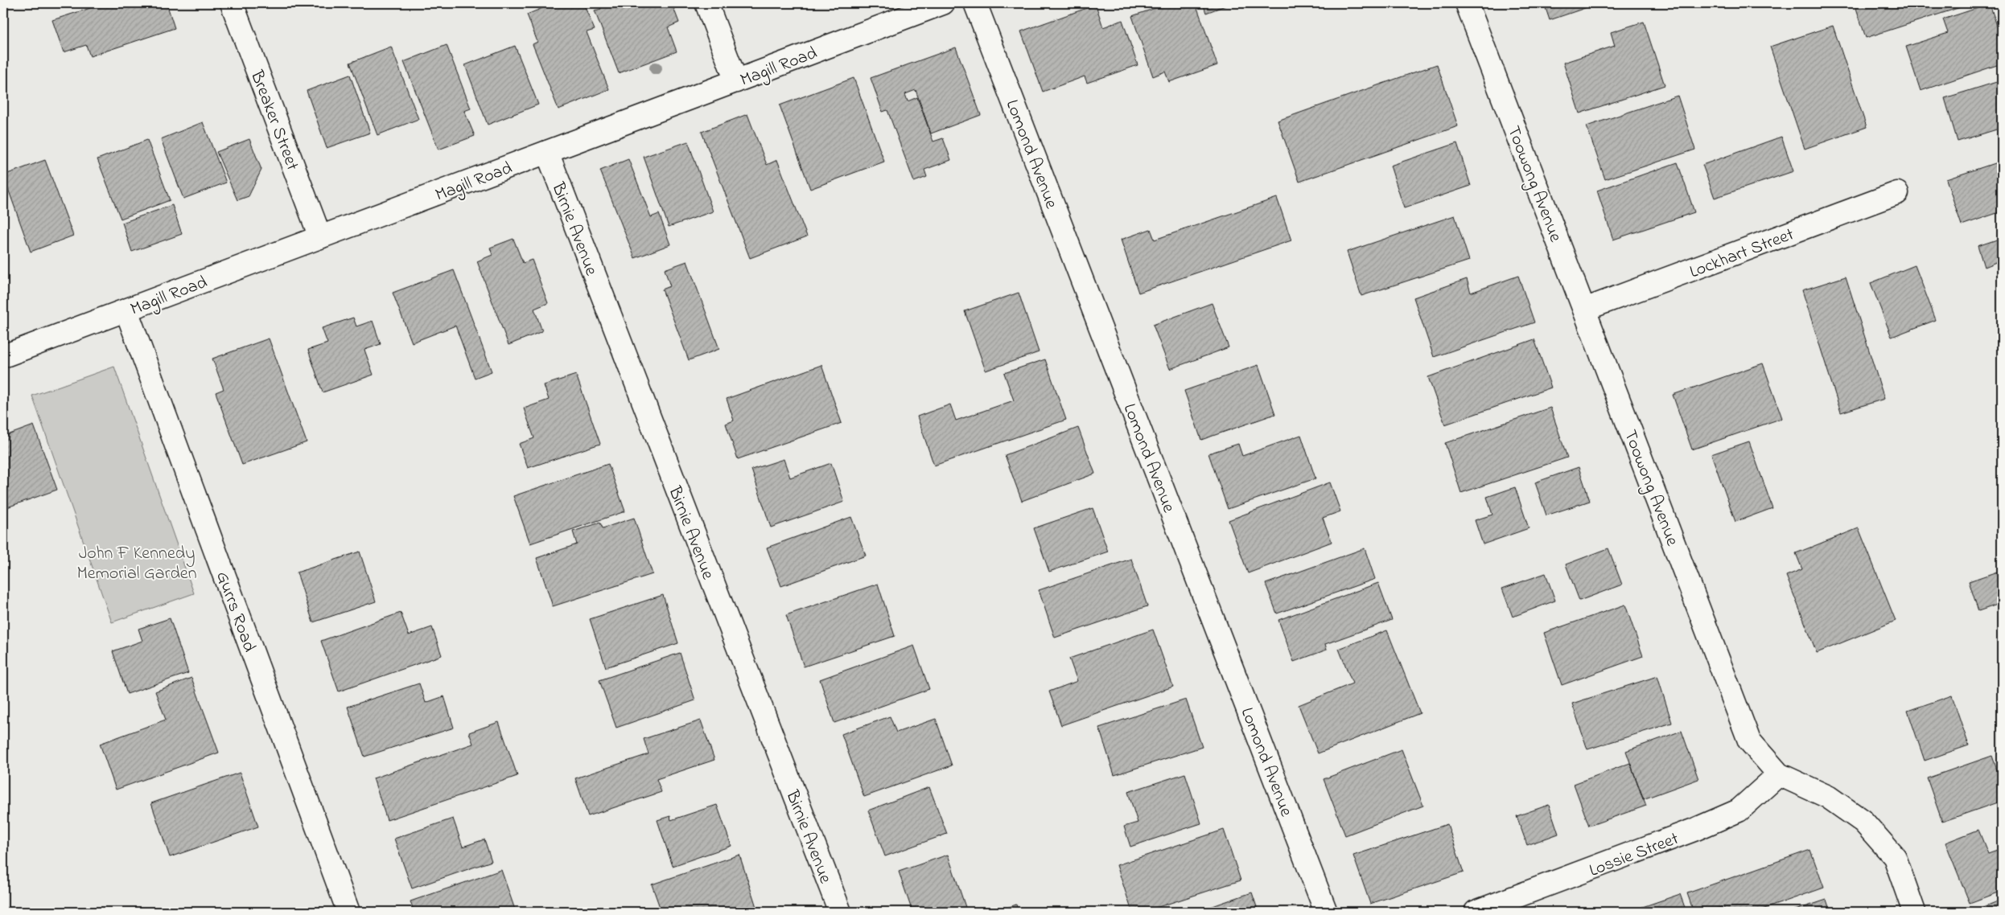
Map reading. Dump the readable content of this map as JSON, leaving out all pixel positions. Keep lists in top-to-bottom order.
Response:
{
  "streets": {
    "street": [
      "Magill Road",
      "Breaker Street",
      "Lomond Avenue",
      "Toowong Avenue",
      "Birnie Avenue",
      "Lockhart Street",
      "Gurrs Road",
      "Lossie Street"
    ]
  },
  "crossings": [
    ["Magill Road", "Breaker Street"],
    ["Magill Road", "Birnie Avenue"],
    ["Magill Road", "Gurrs Road"],
    ["Toowong Avenue", "Lockhart Street"],
    ["Toowong Avenue", "Lossie Street"]
  ],
  "parks": ["John F Kennedy Memorial Garden"]
}
